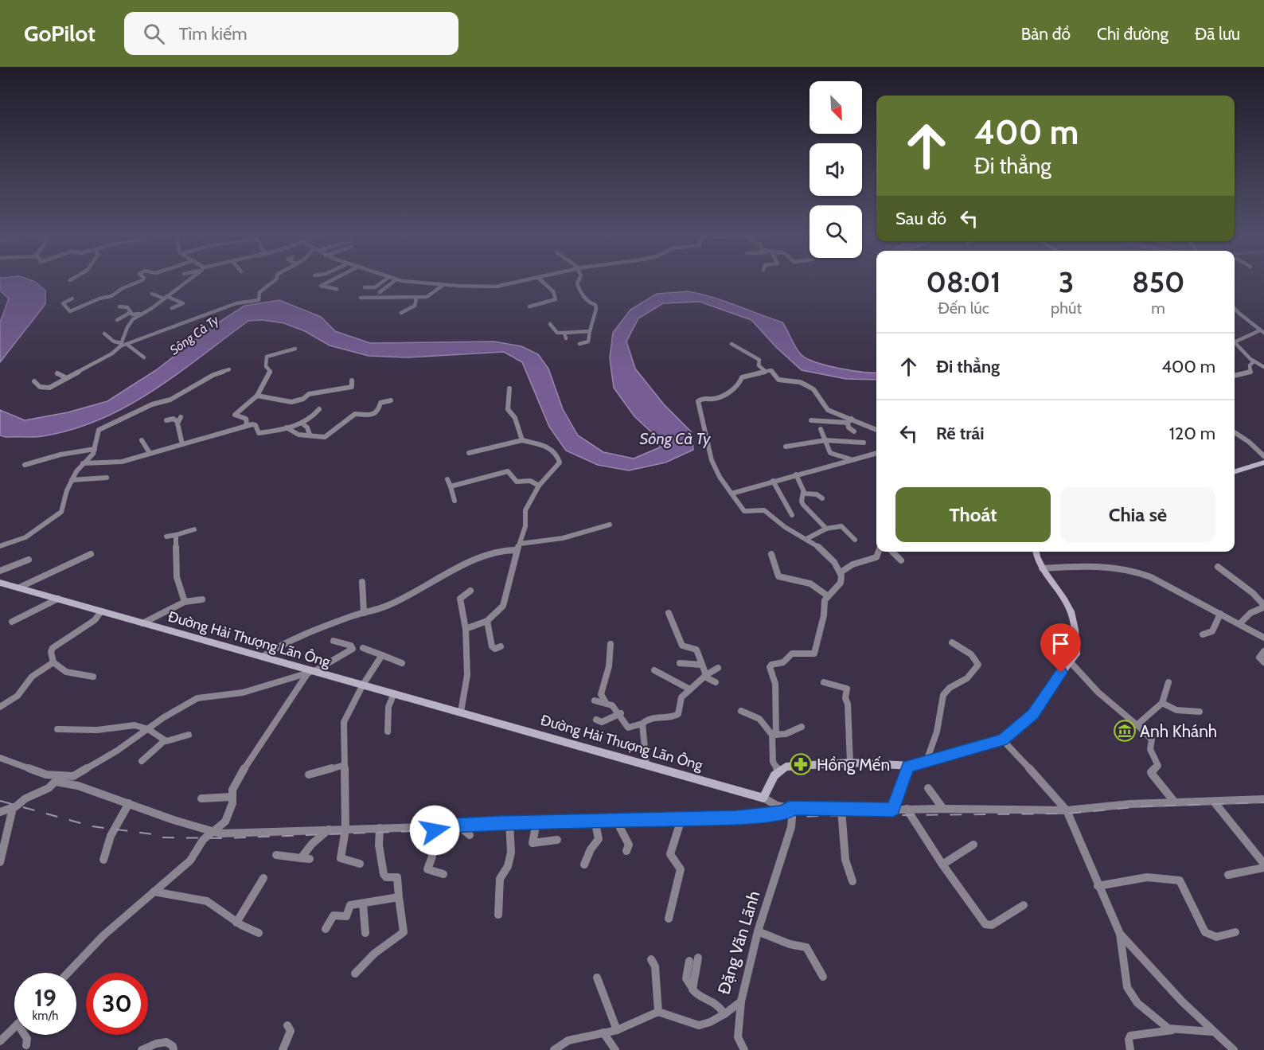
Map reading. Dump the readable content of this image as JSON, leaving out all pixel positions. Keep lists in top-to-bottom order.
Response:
{
  "streets": {
    "street": ["Đường Hải Thượng Lãn Ông", "Đặng Văn Lãnh"]
  },
  "water": ["Sông Cà Ty"],
  "places": {
    "museum": ["Anh Khánh"],
    "pharmacy": ["Hồng Mến"]
  },
  "north": "bottom right",
  "page": {
    "header": "GoPilot",
    "search": "Tìm kiếm",
    "nav": ["Bản đồ", "Chỉ đường", "Đã lưu"],
    "turn": ["400 m", "Đi thẳng"],
    "then": "Sau đó",
    "eta": [
      "08:01",
      "Đến lúc",
      "3",
      "phút",
      "850",
      "m"
    ],
    "list": [
      {
        "name": "Đi thẳng",
        "value": "400 m"
      },
      {
        "name": "Rẽ trái",
        "value": "120 m"
      }
    ],
    "buttons": ["Thoát", "Chia sẻ"],
    "speed": "19 km/h",
    "limit": "30"
  }
}
